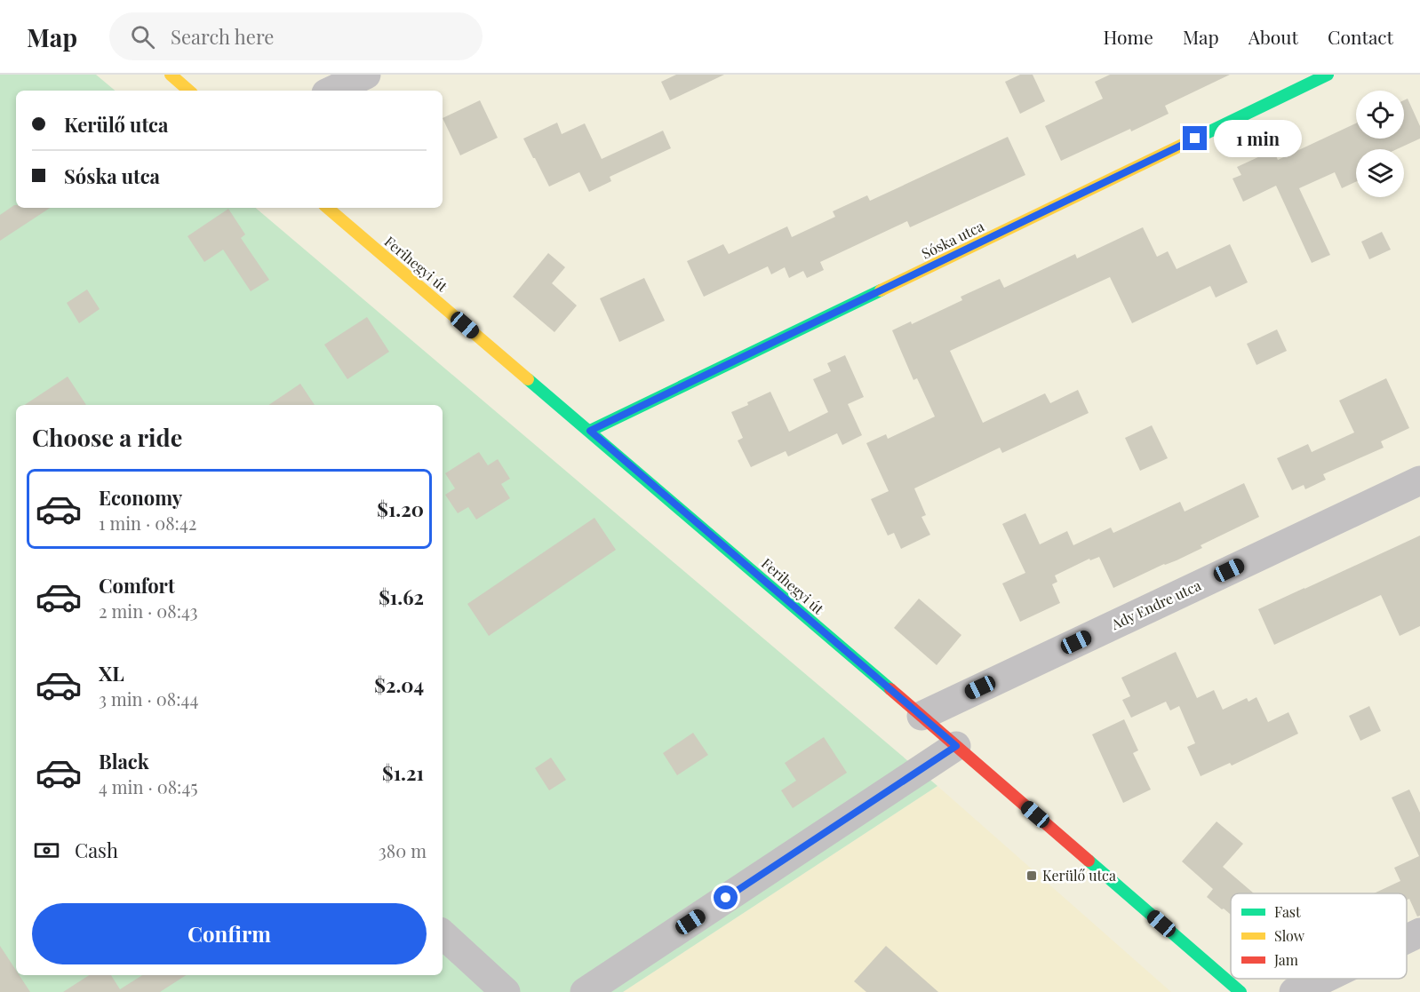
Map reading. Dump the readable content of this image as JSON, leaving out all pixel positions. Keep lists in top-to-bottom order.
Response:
{
  "streets": {
    "main road": ["Sóska utca", "Ferihegyi út"],
    "street": ["Ady Endre utca"]
  },
  "crossings": [
    ["Sóska utca", "Ferihegyi út"],
    ["Ferihegyi út", "Ady Endre utca"]
  ],
  "places": {
    "transit": ["Kerülő utca"]
  },
  "legend": ["Fast", "Slow", "Jam"],
  "page": {
    "header": "Map",
    "search": "Search here",
    "nav": [
      "Home",
      "Map",
      "About",
      "Contact"
    ],
    "banner": ["Kerülő utca", "Sóska utca"],
    "bubble": "1 min",
    "heading": "Choose a ride",
    "list": [
      {
        "name": "Economy",
        "note": "1 min · 08:42",
        "value": "$1.20"
      },
      {
        "name": "Comfort",
        "note": "2 min · 08:43",
        "value": "$1.62"
      },
      {
        "name": "XL",
        "note": "3 min · 08:44",
        "value": "$2.04"
      },
      {
        "name": "Black",
        "note": "4 min · 08:45",
        "value": "$1.21"
      }
    ],
    "pay": ["Cash", "380 m"],
    "buttons": "Confirm"
  }
}
